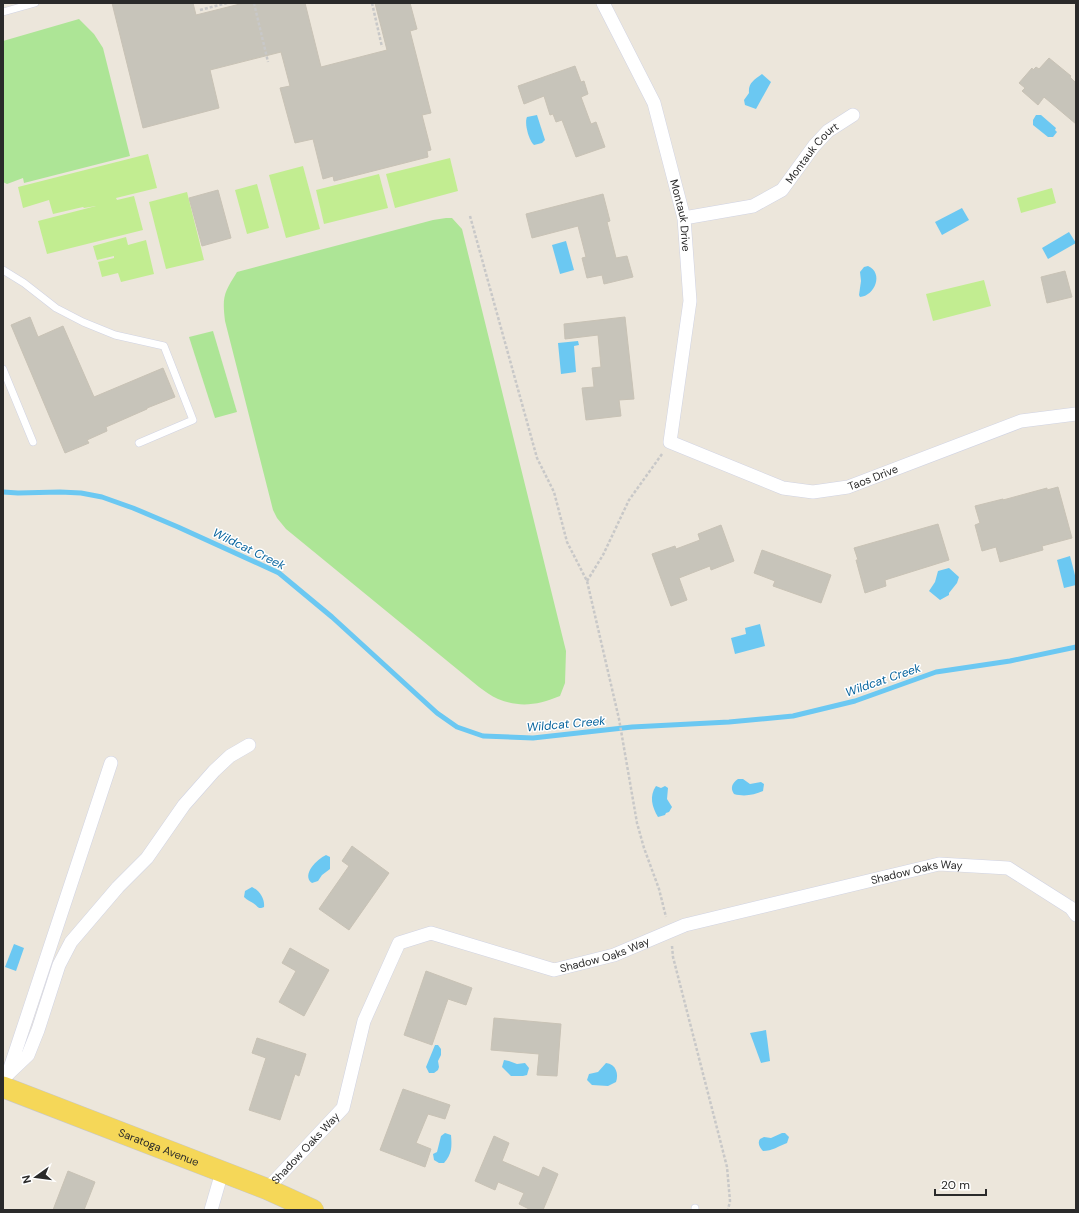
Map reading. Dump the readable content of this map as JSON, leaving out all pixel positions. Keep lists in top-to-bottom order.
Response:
{
  "streets": {
    "main road": ["Saratoga Avenue"],
    "street": [
      "Montauk Court",
      "Montauk Drive",
      "Taos Drive",
      "Shadow Oaks Way"
    ]
  },
  "crossings": [
    ["Montauk Court", "Montauk Drive"],
    ["Montauk Drive", "Taos Drive"],
    ["Shadow Oaks Way", "Saratoga Avenue"]
  ],
  "water": ["Wildcat Creek"],
  "scale_bar": "20 m",
  "north": "left"
}
